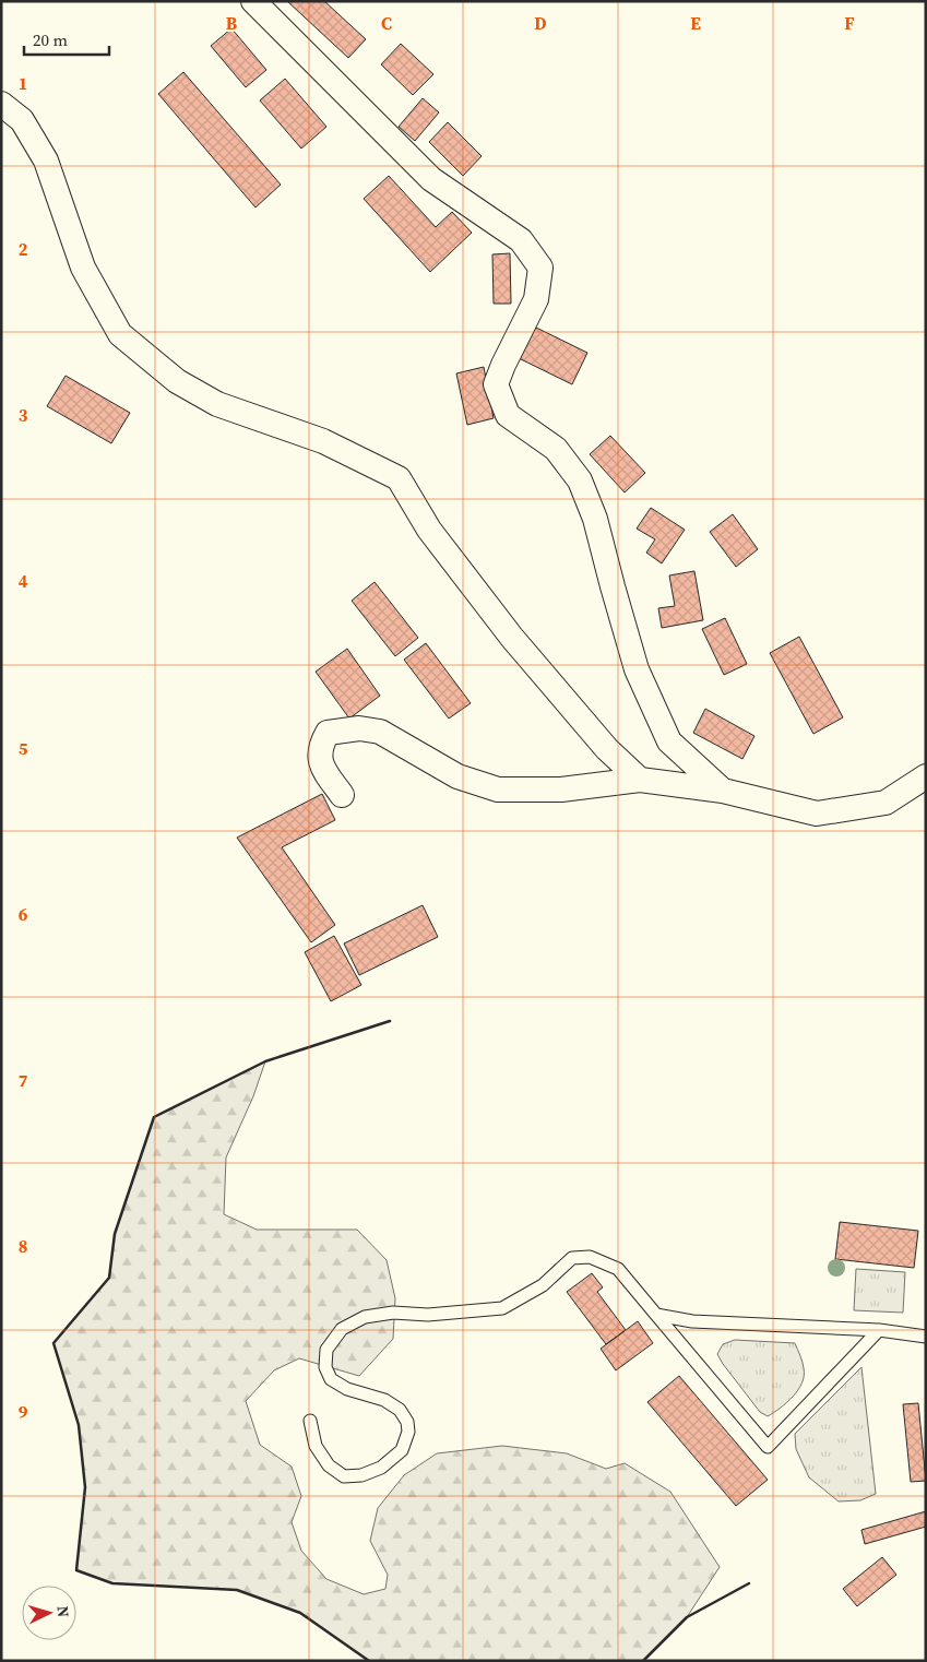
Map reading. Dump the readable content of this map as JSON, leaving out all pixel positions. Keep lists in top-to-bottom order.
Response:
{
  "scale_bar": "20 m",
  "north": "right",
  "grid": {
    "columns": [
      "B",
      "C",
      "D",
      "E",
      "F"
    ],
    "rows": [
      "1",
      "2",
      "3",
      "4",
      "5",
      "6",
      "7",
      "8",
      "9"
    ]
  }
}
